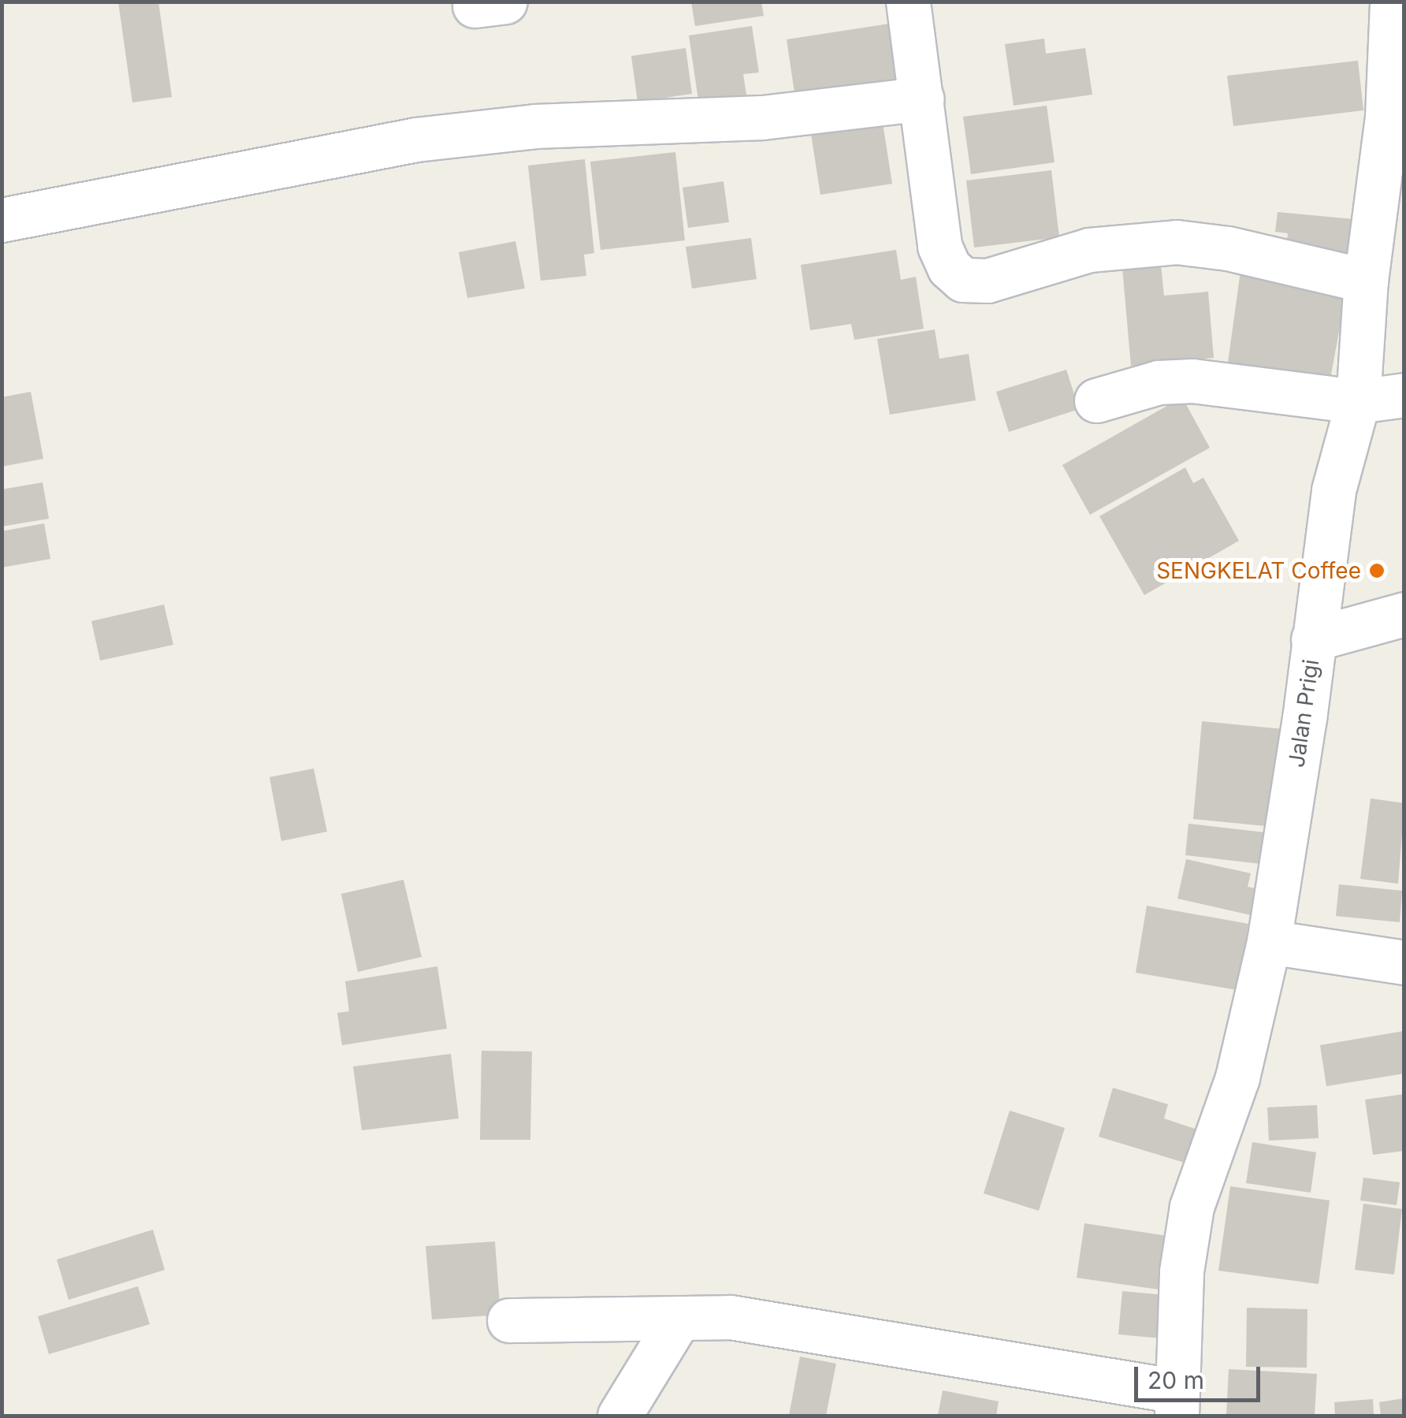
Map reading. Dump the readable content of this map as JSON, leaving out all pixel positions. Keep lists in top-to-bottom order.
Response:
{
  "streets": {
    "street": ["Jalan Prigi"]
  },
  "places": ["SENGKELAT Coffee"],
  "scale_bar": "20 m"
}
